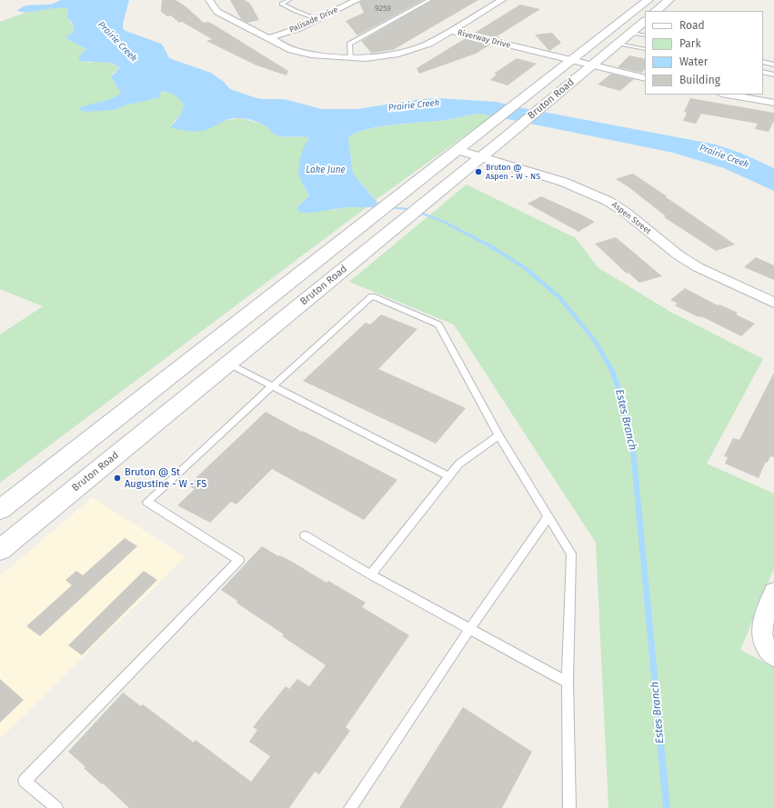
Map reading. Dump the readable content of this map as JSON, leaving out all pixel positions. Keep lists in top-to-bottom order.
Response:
{
  "streets": {
    "main road": ["Bruton Road"],
    "street": ["Palisade Drive", "Riverway Drive", "Aspen Street"]
  },
  "crossings": [
    ["Palisade Drive", "Riverway Drive"],
    ["Riverway Drive", "Bruton Road"],
    ["Bruton Road", "Aspen Street"]
  ],
  "water": ["Prairie Creek", "Lake June", "Estes Branch"],
  "places": ["Bruton @ Aspen - W - NS", "Bruton @ St Augustine - W - FS"],
  "house_numbers": ["9259"],
  "legend": [
    "Road",
    "Park",
    "Water",
    "Building"
  ]
}
